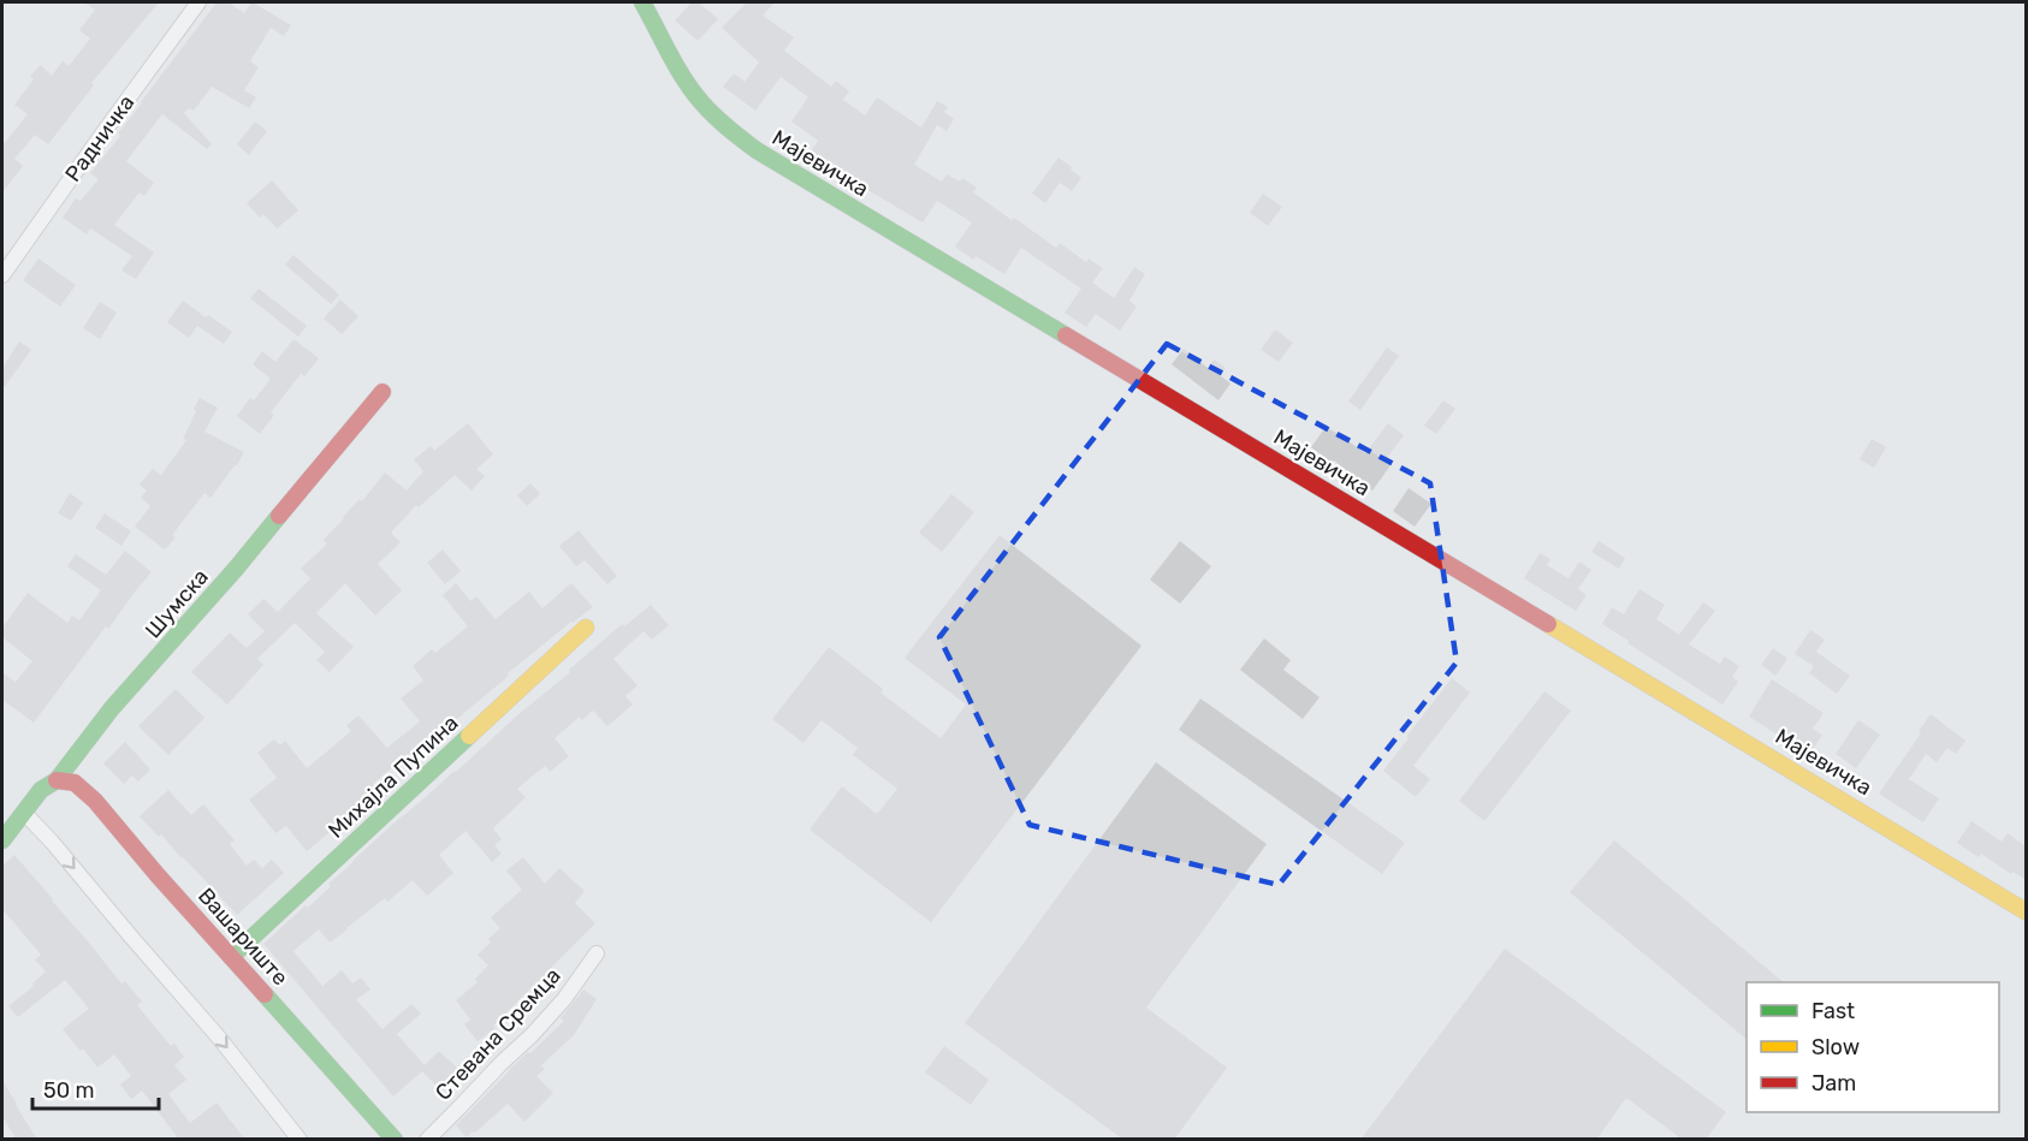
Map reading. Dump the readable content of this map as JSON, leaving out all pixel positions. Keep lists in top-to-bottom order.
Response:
{
  "streets": {
    "street": [
      "Радничка",
      "Мајевичка",
      "Шумска",
      "Михајла Пупина",
      "Вашариште",
      "Стевана Сремца"
    ]
  },
  "crossings": [
    ["Шумска", "Вашариште"],
    ["Михајла Пупина", "Вашариште"]
  ],
  "legend": ["Fast", "Slow", "Jam"],
  "scale_bar": "50 m"
}
